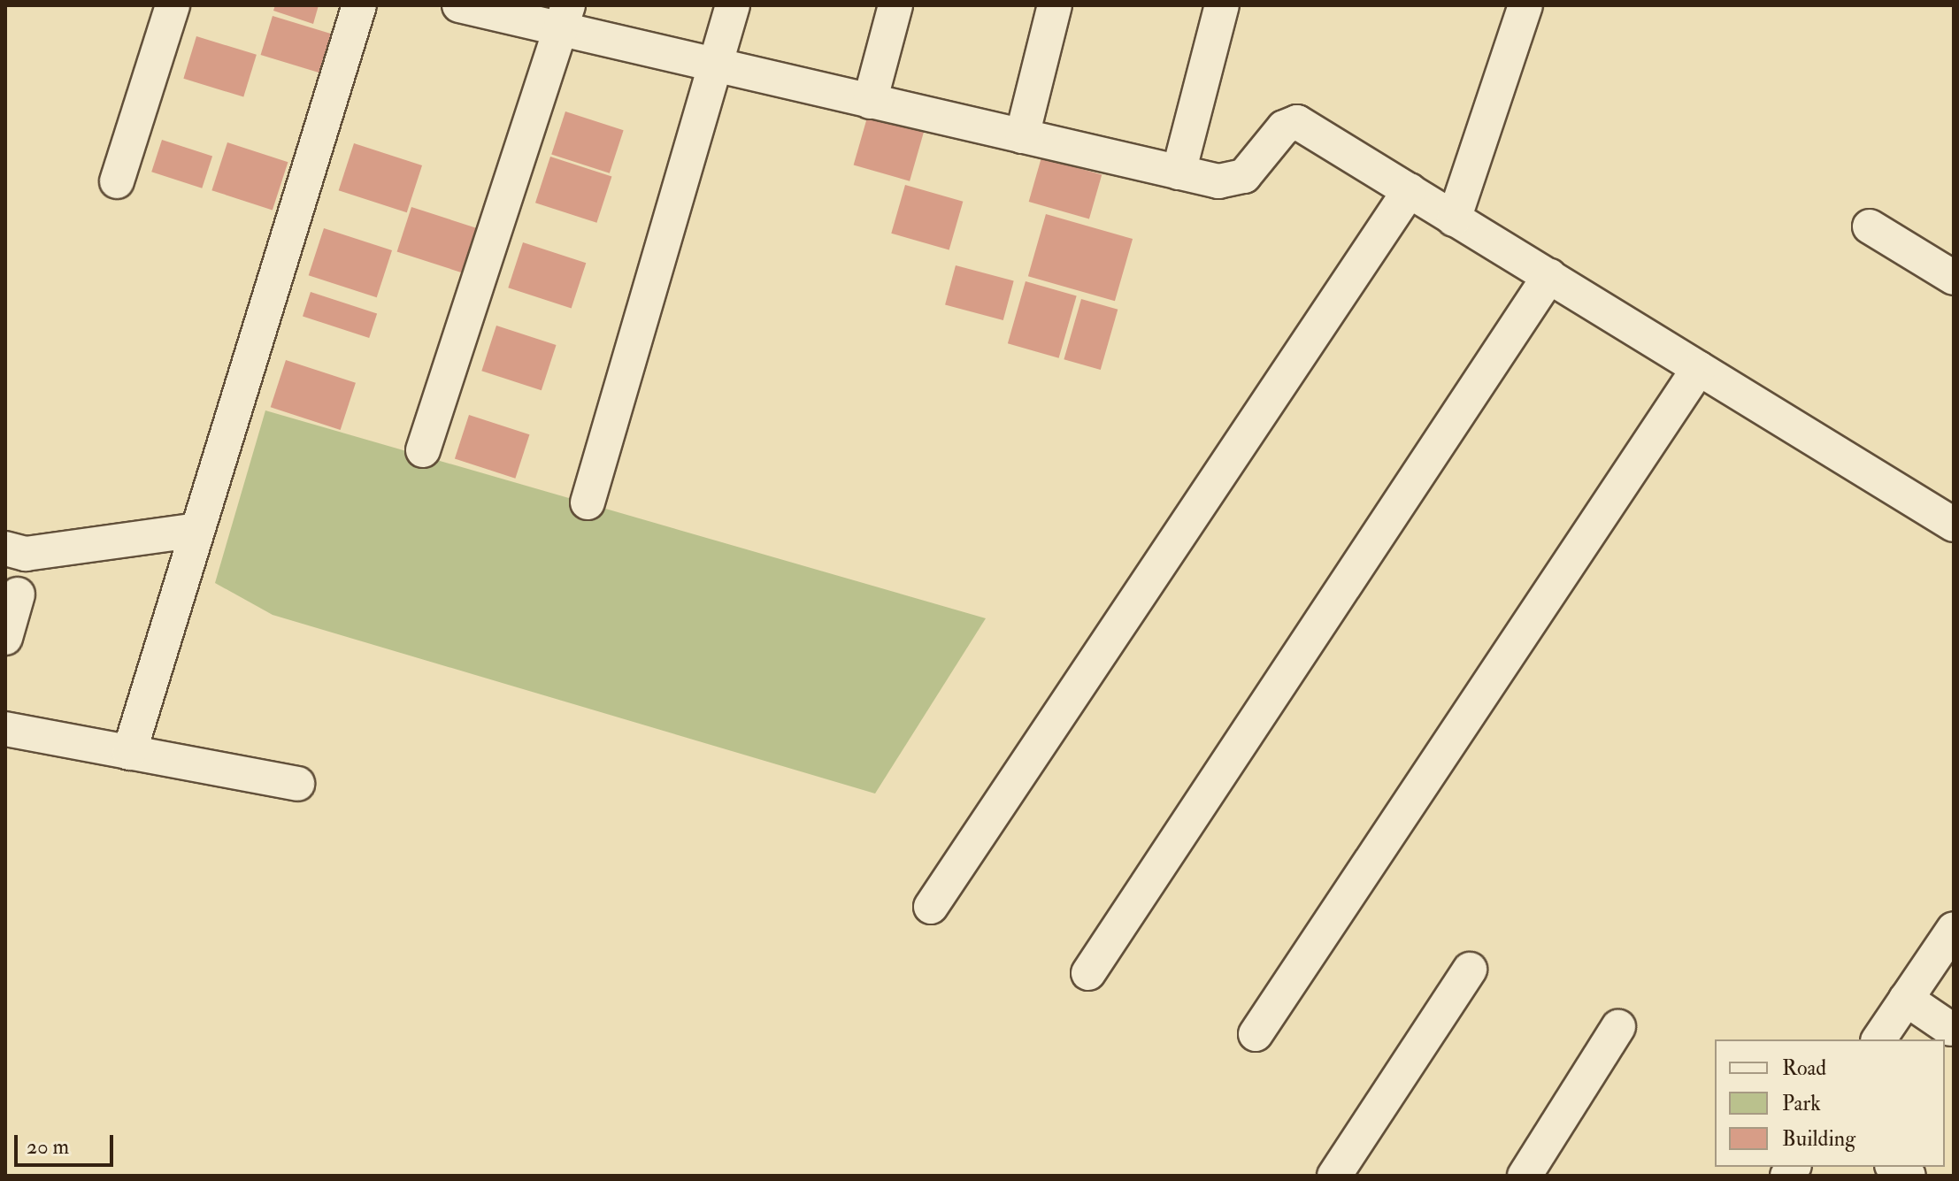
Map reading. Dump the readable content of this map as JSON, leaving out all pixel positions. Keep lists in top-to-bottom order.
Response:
{
  "legend": ["Road", "Park", "Building"],
  "scale_bar": "20 m"
}
